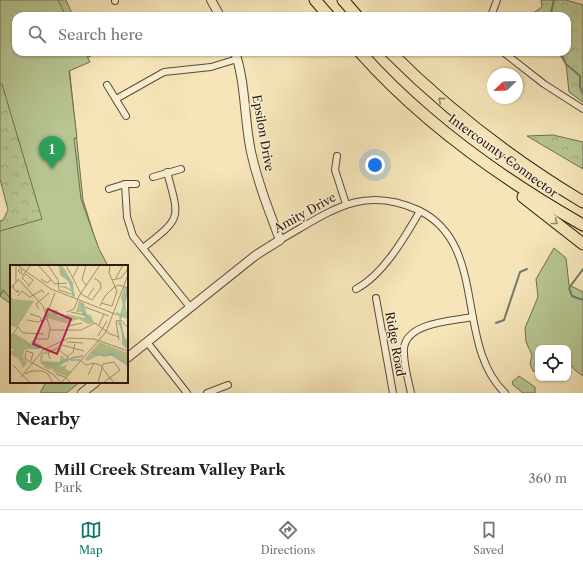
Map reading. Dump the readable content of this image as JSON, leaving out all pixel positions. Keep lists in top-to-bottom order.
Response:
{
  "streets": {
    "highway": ["Intercounty Connector"],
    "street": ["Epsilon Drive", "Amity Drive", "Ridge Road"]
  },
  "crossings": [
    ["Epsilon Drive", "Amity Drive"]
  ],
  "north": "bottom left",
  "page": {
    "search": "Search here",
    "pins": "1",
    "heading": "Nearby",
    "list": [
      {
        "mark": "1",
        "name": "Mill Creek Stream Valley Park",
        "note": "Park",
        "value": "360 m"
      }
    ],
    "nav": ["Map", "Directions", "Saved"]
  }
}
